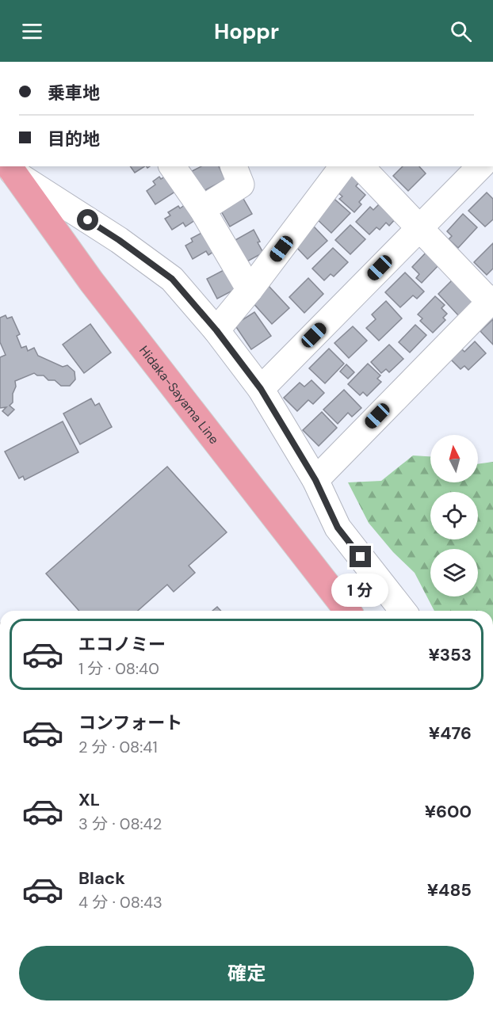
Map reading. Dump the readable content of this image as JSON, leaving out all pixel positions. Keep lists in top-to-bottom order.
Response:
{
  "streets": {
    "main road": ["Hidaka-Sayama Line"]
  },
  "north": "top",
  "page": {
    "header": "Hoppr",
    "banner": ["乗車地", "目的地"],
    "bubble": "1 分",
    "list": [
      {
        "name": "エコノミー",
        "note": "1 分 · 08:40",
        "value": "¥353"
      },
      {
        "name": "コンフォート",
        "note": "2 分 · 08:41",
        "value": "¥476"
      },
      {
        "name": "XL",
        "note": "3 分 · 08:42",
        "value": "¥600"
      },
      {
        "name": "Black",
        "note": "4 分 · 08:43",
        "value": "¥485"
      }
    ],
    "buttons": "確定"
  }
}
